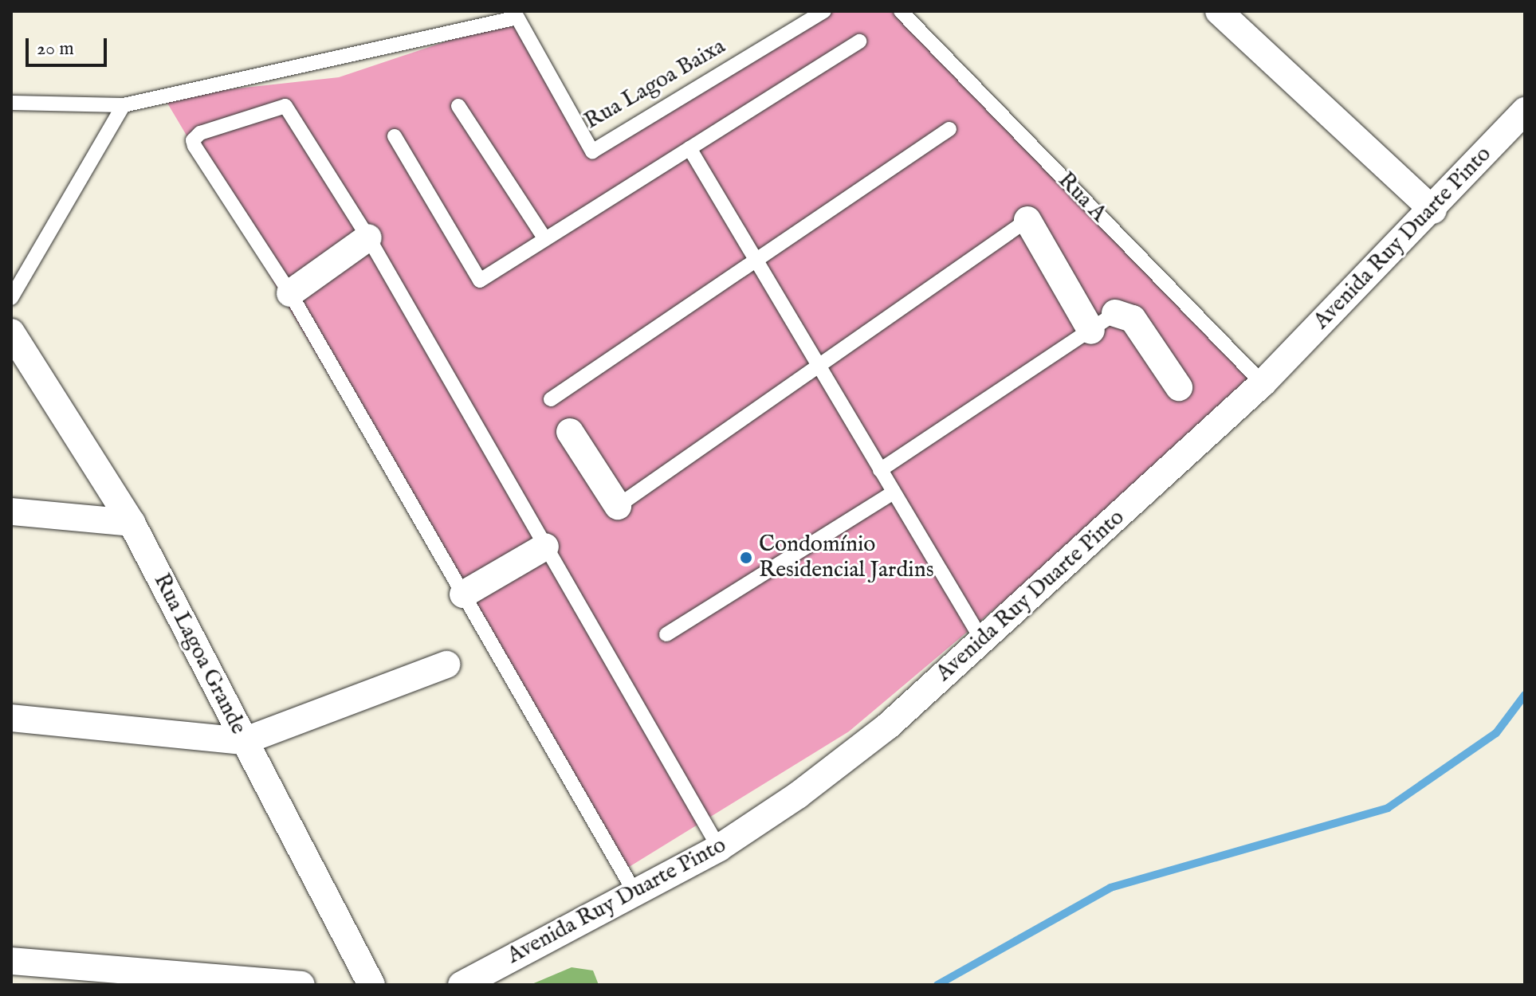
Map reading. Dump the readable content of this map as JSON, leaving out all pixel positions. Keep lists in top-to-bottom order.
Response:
{
  "streets": {
    "street": ["Avenida Ruy Duarte Pinto", "Rua Lagoa Grande"],
    "lane": ["Rua Lagoa Baixa", "Rua A"]
  },
  "crossings": [
    ["Rua A", "Avenida Ruy Duarte Pinto"]
  ],
  "places": ["Condomínio Residencial Jardins"],
  "scale_bar": "20 m"
}
